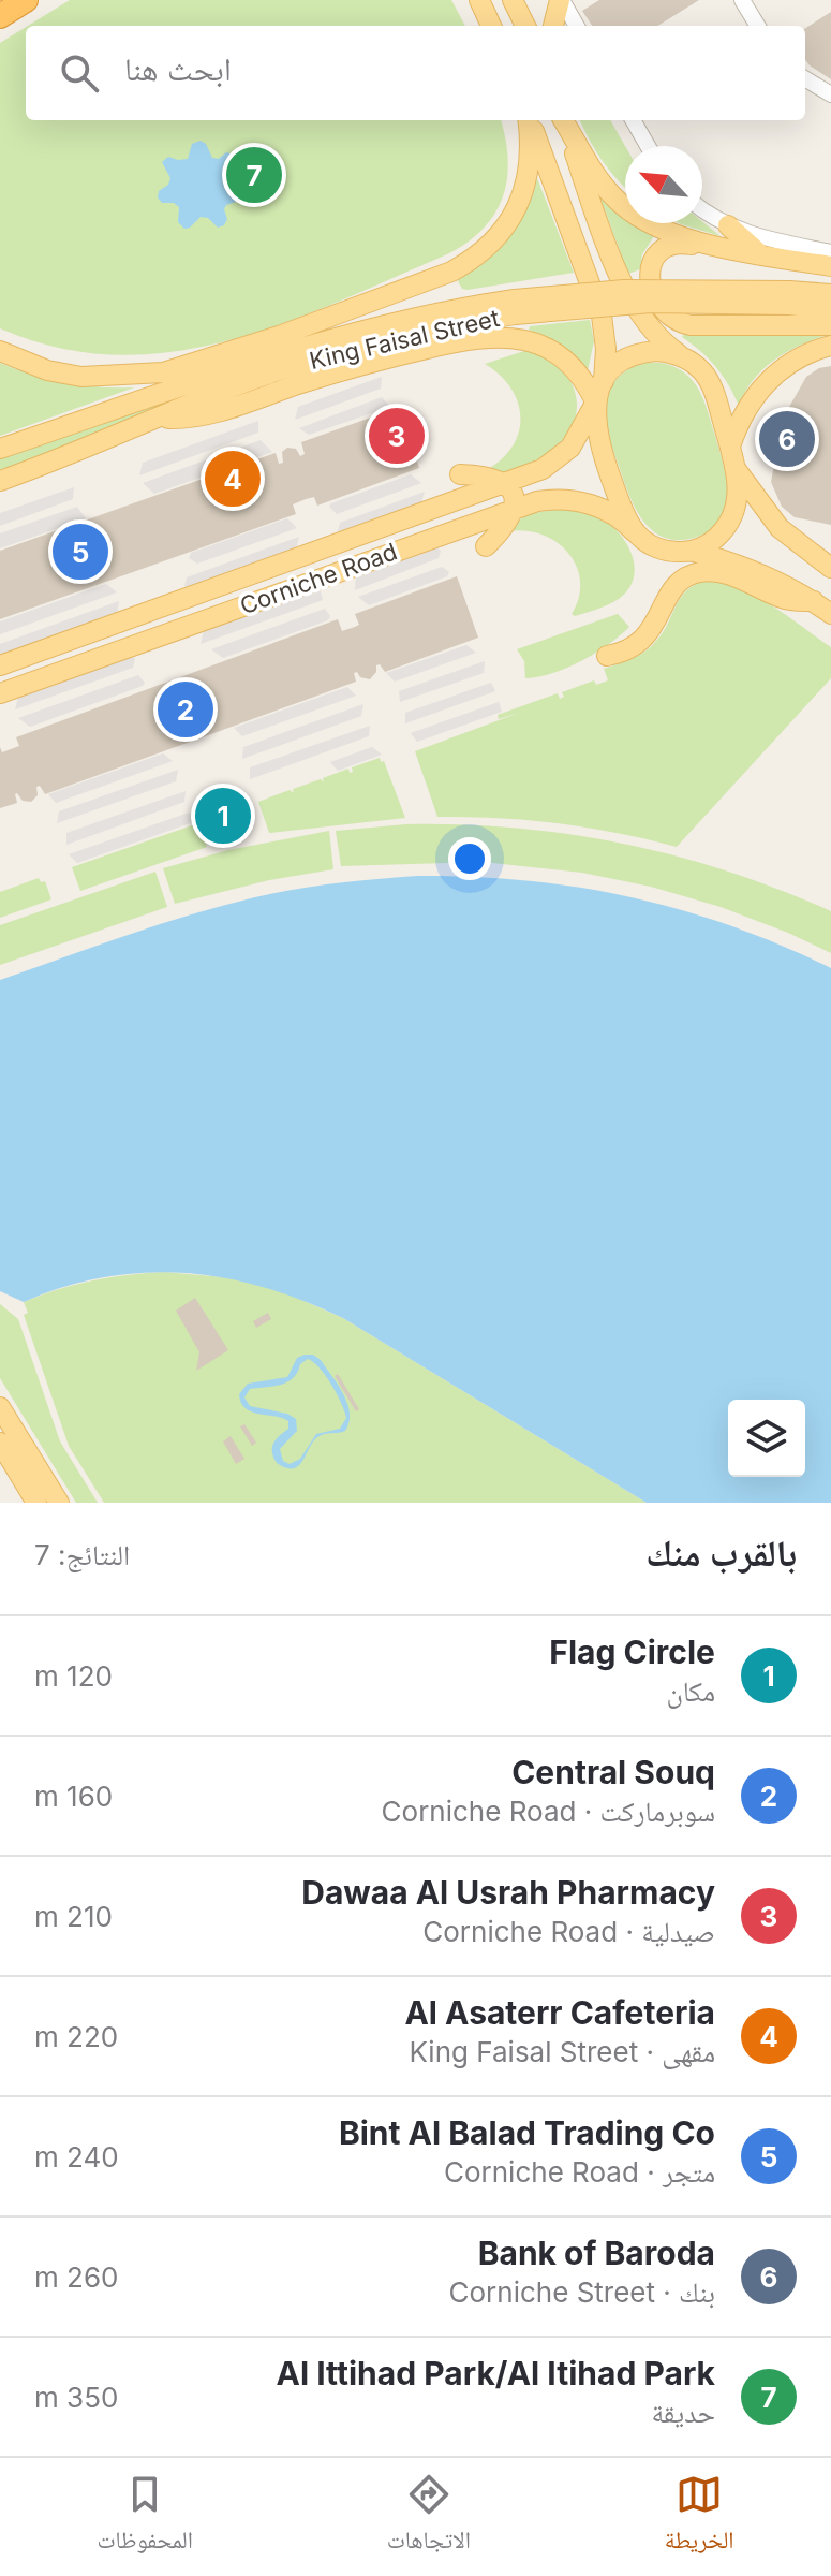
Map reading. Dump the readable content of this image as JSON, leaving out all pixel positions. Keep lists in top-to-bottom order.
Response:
{
  "streets": {
    "main road": ["King Faisal Street", "Corniche Road"]
  },
  "north": "top left",
  "page": {
    "search": "ابحث هنا",
    "pins": [
      "7",
      "3",
      "6",
      "4",
      "5",
      "2",
      "1"
    ],
    "heading": ["بالقرب منك", "النتائج: 7"],
    "list": [
      {
        "mark": "1",
        "name": "Flag Circle",
        "note": "مكان",
        "value": "120 m"
      },
      {
        "mark": "2",
        "name": "Central Souq",
        "note": "سوبرماركت · Corniche Road",
        "value": "160 m"
      },
      {
        "mark": "3",
        "name": "Dawaa Al Usrah Pharmacy",
        "note": "صيدلية · Corniche Road",
        "value": "210 m"
      },
      {
        "mark": "4",
        "name": "Al Asaterr Cafeteria",
        "note": "مقهى · King Faisal Street",
        "value": "220 m"
      },
      {
        "mark": "5",
        "name": "Bint Al Balad Trading Co",
        "note": "متجر · Corniche Road",
        "value": "240 m"
      },
      {
        "mark": "6",
        "name": "Bank of Baroda",
        "note": "بنك · Corniche Street",
        "value": "260 m"
      },
      {
        "mark": "7",
        "name": "Al Ittihad Park/Al Itihad Park",
        "note": "حديقة",
        "value": "350 m"
      }
    ],
    "nav": ["الخريطة", "الاتجاهات", "المحفوظات"]
  }
}
